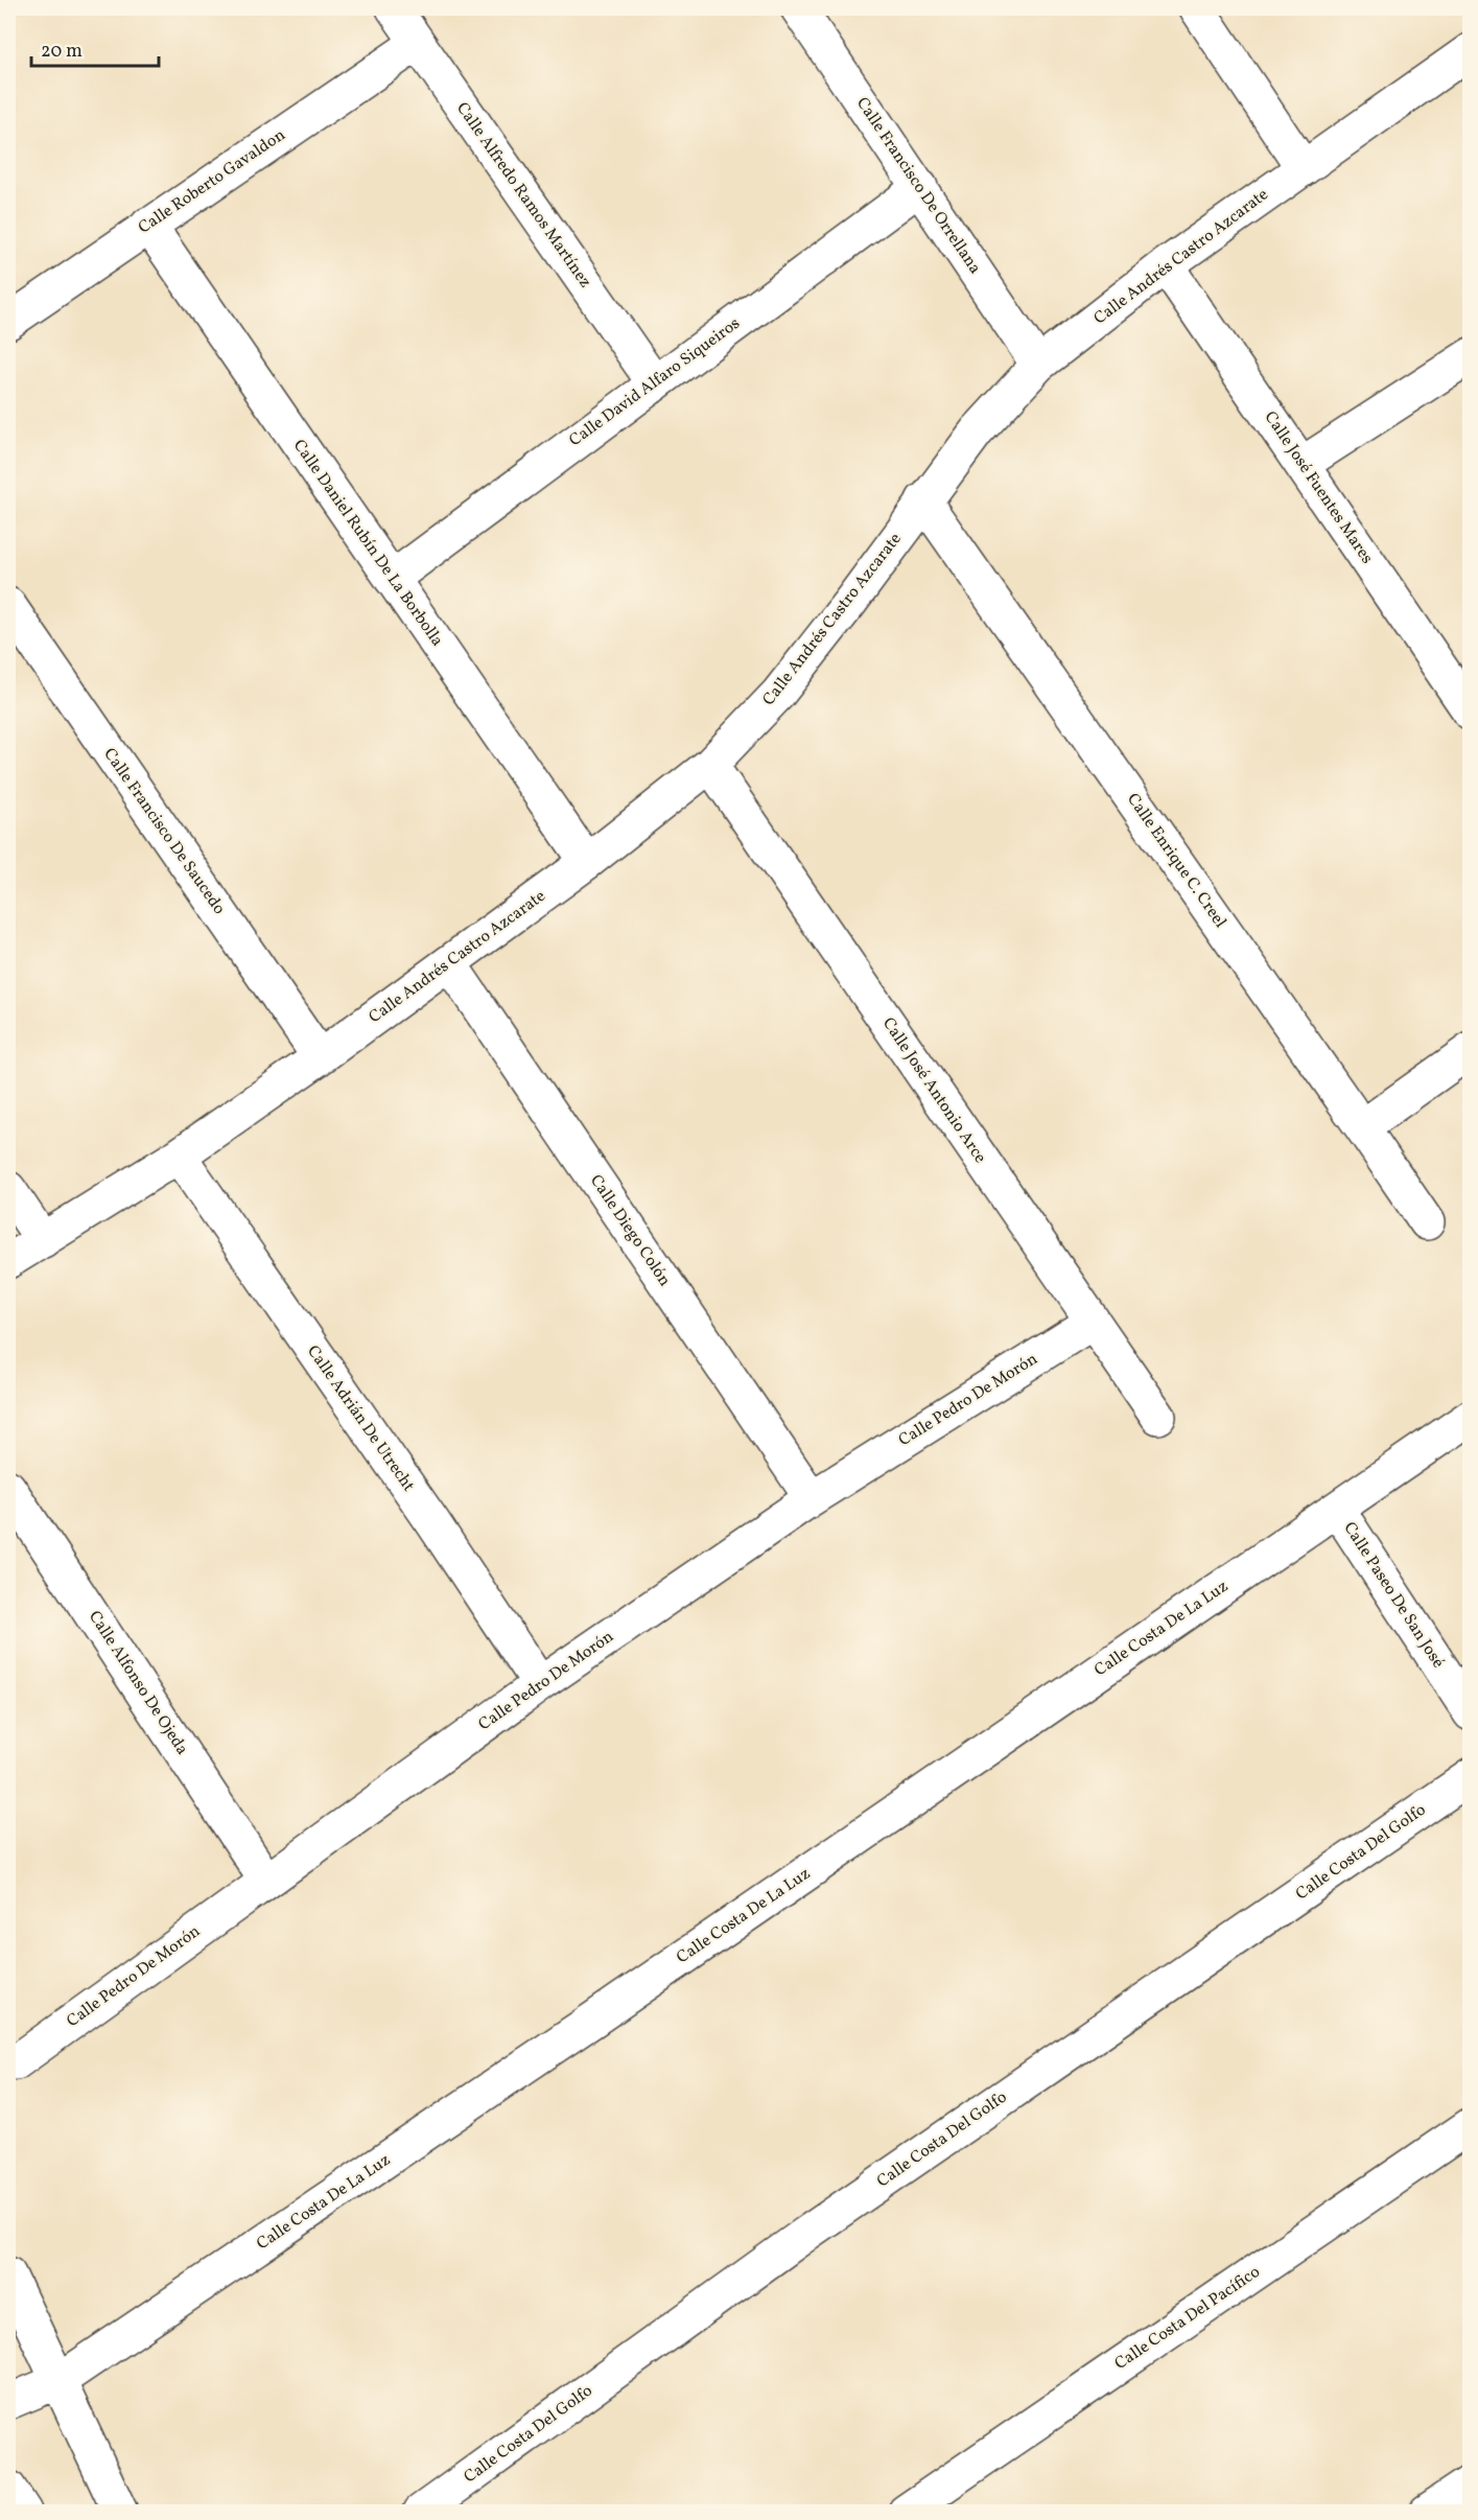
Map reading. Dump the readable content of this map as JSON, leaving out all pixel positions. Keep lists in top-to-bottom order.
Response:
{
  "streets": {
    "street": [
      "Calle Roberto Gavaldon",
      "Calle Francisco De Orrellana",
      "Calle Alfredo Ramos Martínez",
      "Calle Andrés Castro Azcarate",
      "Calle David Alfaro Siqueiros",
      "Calle José Fuentes Mares",
      "Calle Daniel Rubín De La Borbolla",
      "Calle Francisco De Saucedo",
      "Calle Enrique C. Creel",
      "Calle José Antonio Arce",
      "Calle Diego Colón",
      "Calle Pedro De Morón",
      "Calle Adrián De Utrecht",
      "Calle Paseo De San José",
      "Calle Costa De La Luz",
      "Calle Alfonso De Ojeda",
      "Calle Costa Del Golfo",
      "Calle Costa Del Pacífico"
    ]
  },
  "crossings": [
    ["Calle Roberto Gavaldon", "Calle Alfredo Ramos Martínez"],
    ["Calle Roberto Gavaldon", "Calle Daniel Rubín De La Borbolla"],
    ["Calle Francisco De Orrellana", "Calle Andrés Castro Azcarate"],
    ["Calle Francisco De Orrellana", "Calle David Alfaro Siqueiros"],
    ["Calle Alfredo Ramos Martínez", "Calle David Alfaro Siqueiros"],
    ["Calle Andrés Castro Azcarate", "Calle José Fuentes Mares"],
    ["Calle Andrés Castro Azcarate", "Calle Daniel Rubín De La Borbolla"],
    ["Calle Andrés Castro Azcarate", "Calle Francisco De Saucedo"],
    ["Calle Andrés Castro Azcarate", "Calle Enrique C. Creel"],
    ["Calle Andrés Castro Azcarate", "Calle José Antonio Arce"],
    ["Calle Andrés Castro Azcarate", "Calle Diego Colón"],
    ["Calle Andrés Castro Azcarate", "Calle Adrián De Utrecht"],
    ["Calle David Alfaro Siqueiros", "Calle Daniel Rubín De La Borbolla"],
    ["Calle José Antonio Arce", "Calle Pedro De Morón"],
    ["Calle Diego Colón", "Calle Pedro De Morón"],
    ["Calle Pedro De Morón", "Calle Adrián De Utrecht"],
    ["Calle Pedro De Morón", "Calle Alfonso De Ojeda"],
    ["Calle Paseo De San José", "Calle Costa De La Luz"]
  ],
  "scale_bar": "20 m"
}
